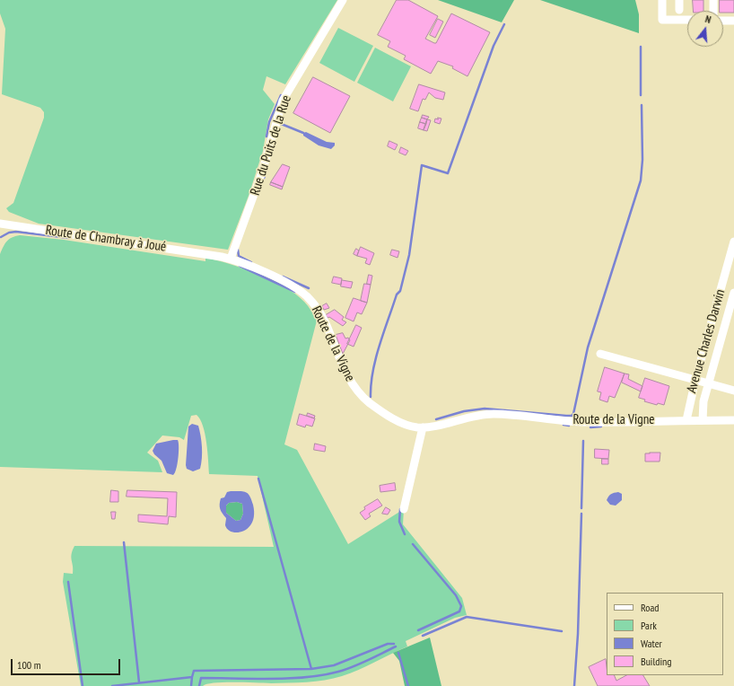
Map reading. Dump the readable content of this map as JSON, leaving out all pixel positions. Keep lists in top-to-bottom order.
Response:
{
  "streets": {
    "street": [
      "Rue du Puits de la Rue",
      "Route de Chambray à Joué",
      "Avenue Charles Darwin",
      "Route de la Vigne"
    ]
  },
  "crossings": [
    ["Rue du Puits de la Rue", "Route de la Vigne"],
    ["Route de Chambray à Joué", "Route de la Vigne"],
    ["Avenue Charles Darwin", "Route de la Vigne"]
  ],
  "legend": [
    "Road",
    "Park",
    "Water",
    "Building"
  ],
  "scale_bar": "100 m",
  "north": "top"
}
